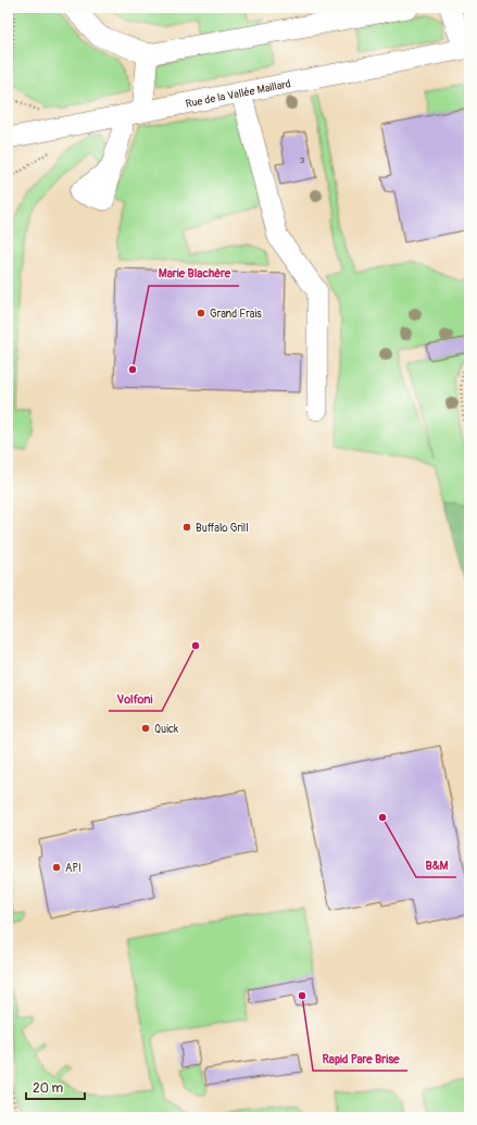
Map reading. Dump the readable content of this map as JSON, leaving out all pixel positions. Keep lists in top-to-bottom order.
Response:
{
  "streets": {
    "street": ["Rue de la Vallée Maillard"]
  },
  "places": [
    "Grand Frais",
    "Marie Blachère",
    "Buffalo Grill",
    "Volfoni",
    "Quick",
    "B&M",
    "API",
    "Rapid Pare Brise"
  ],
  "house_numbers": ["3"],
  "scale_bar": "20 m"
}
